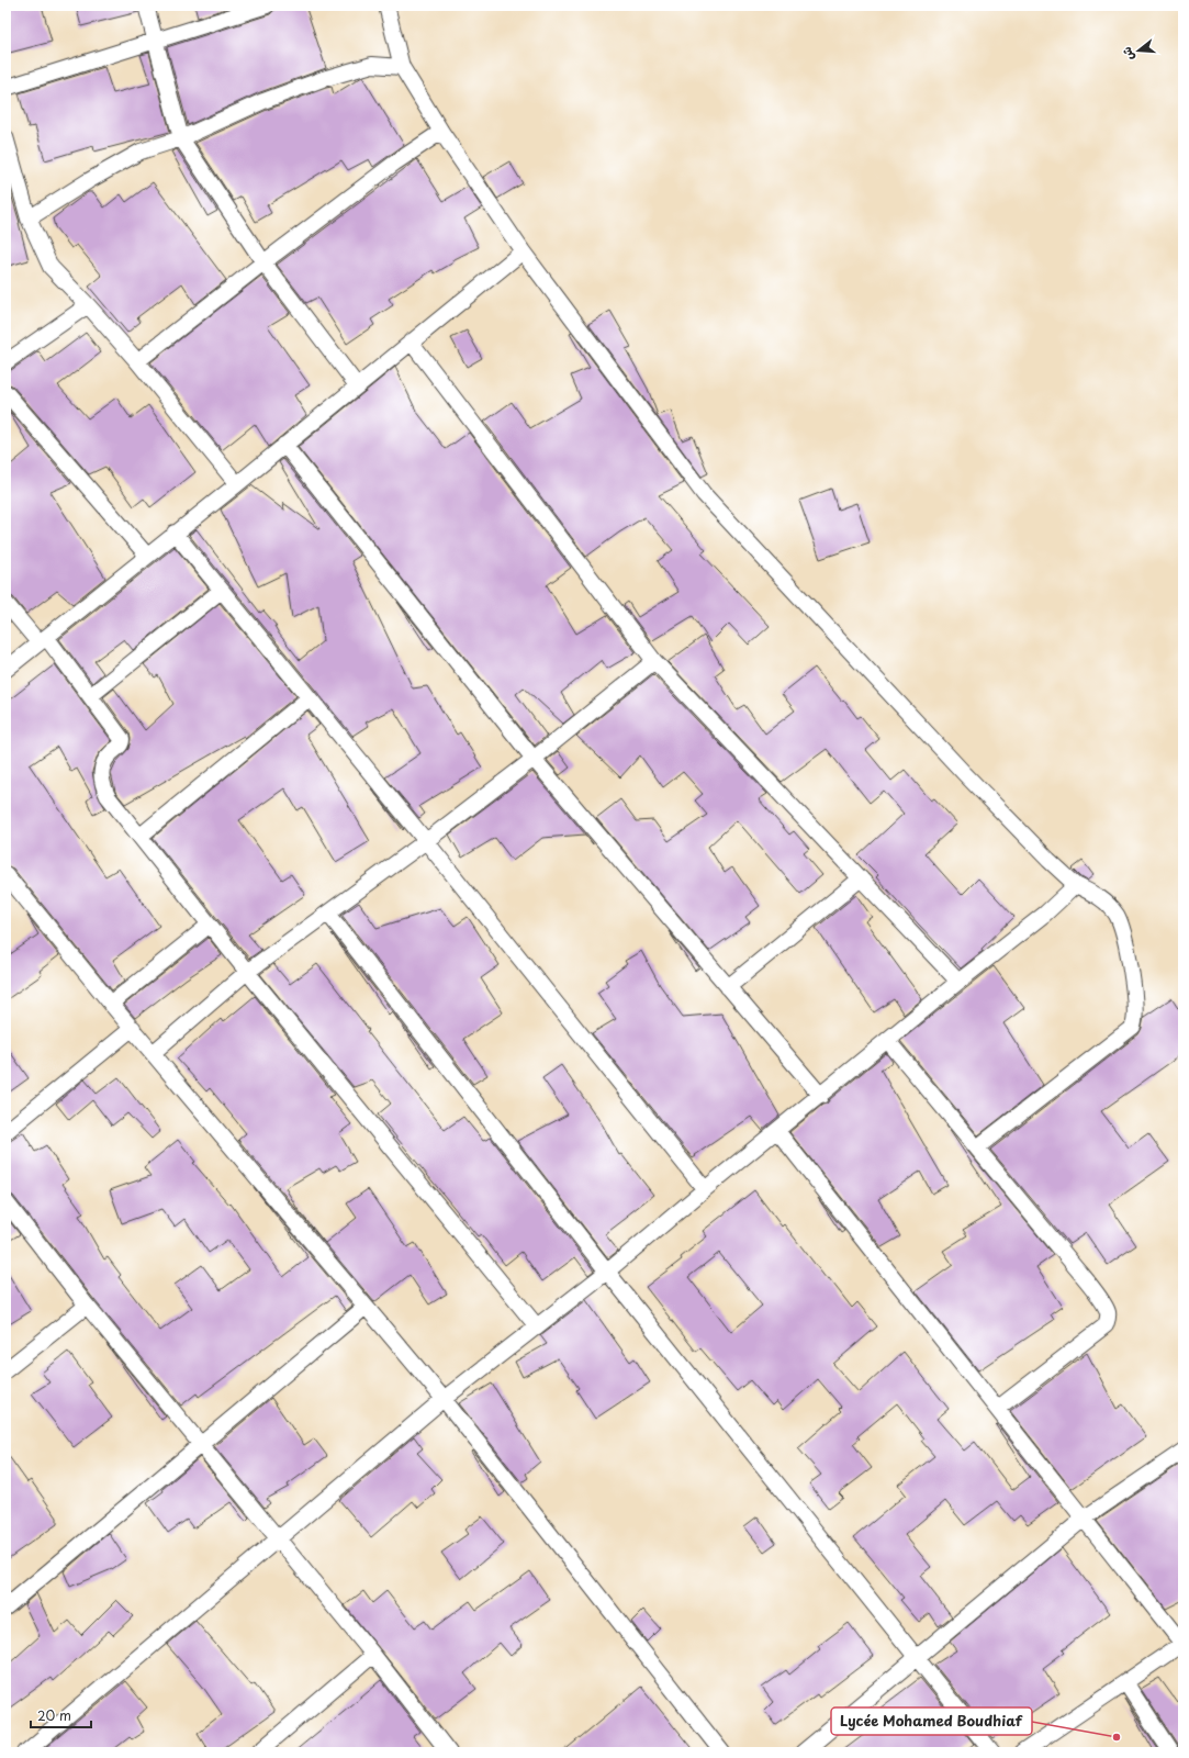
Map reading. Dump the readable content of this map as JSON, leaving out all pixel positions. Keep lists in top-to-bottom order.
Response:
{
  "places": ["Lycée Mohamed Boudhiaf"],
  "scale_bar": "20 m",
  "north": "left"
}
